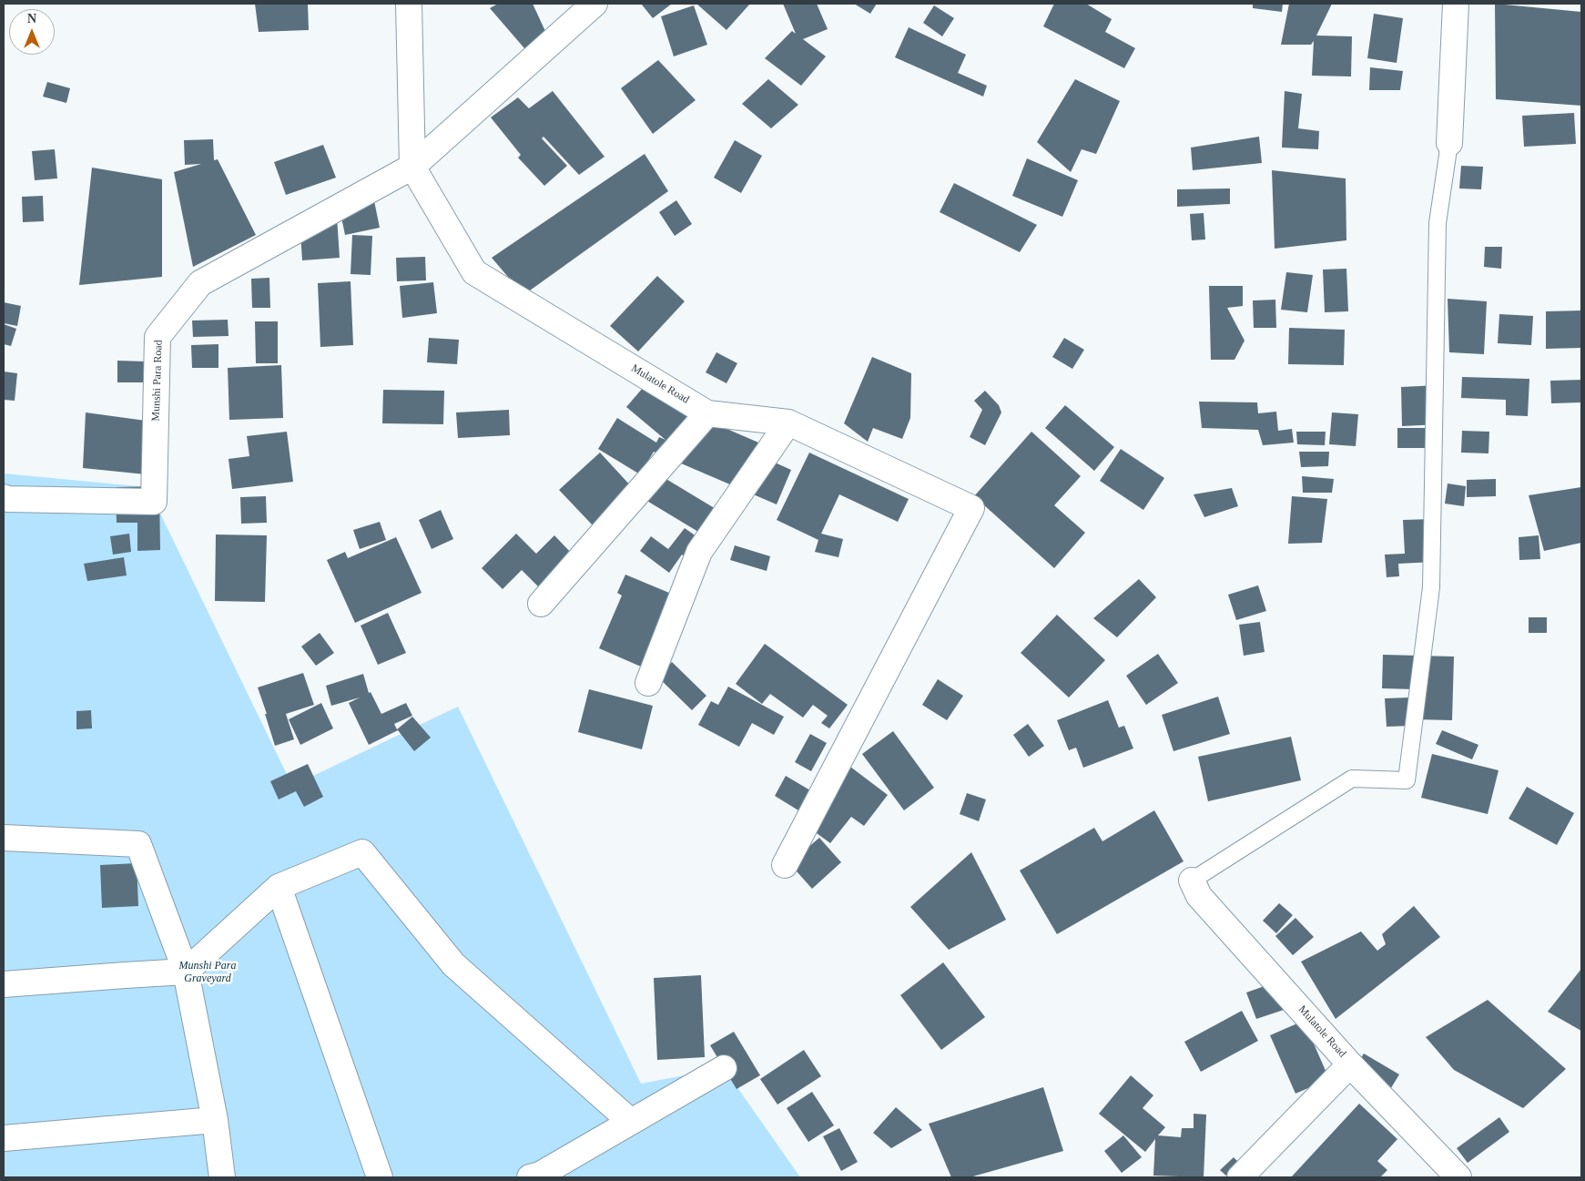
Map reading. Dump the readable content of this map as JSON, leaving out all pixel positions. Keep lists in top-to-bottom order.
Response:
{
  "streets": {
    "street": ["Munshi Para Road", "Mulatole Road"]
  },
  "crossings": [
    ["Munshi Para Road", "Mulatole Road"]
  ],
  "parks": ["Munshi Para Graveyard"],
  "north": "top"
}
